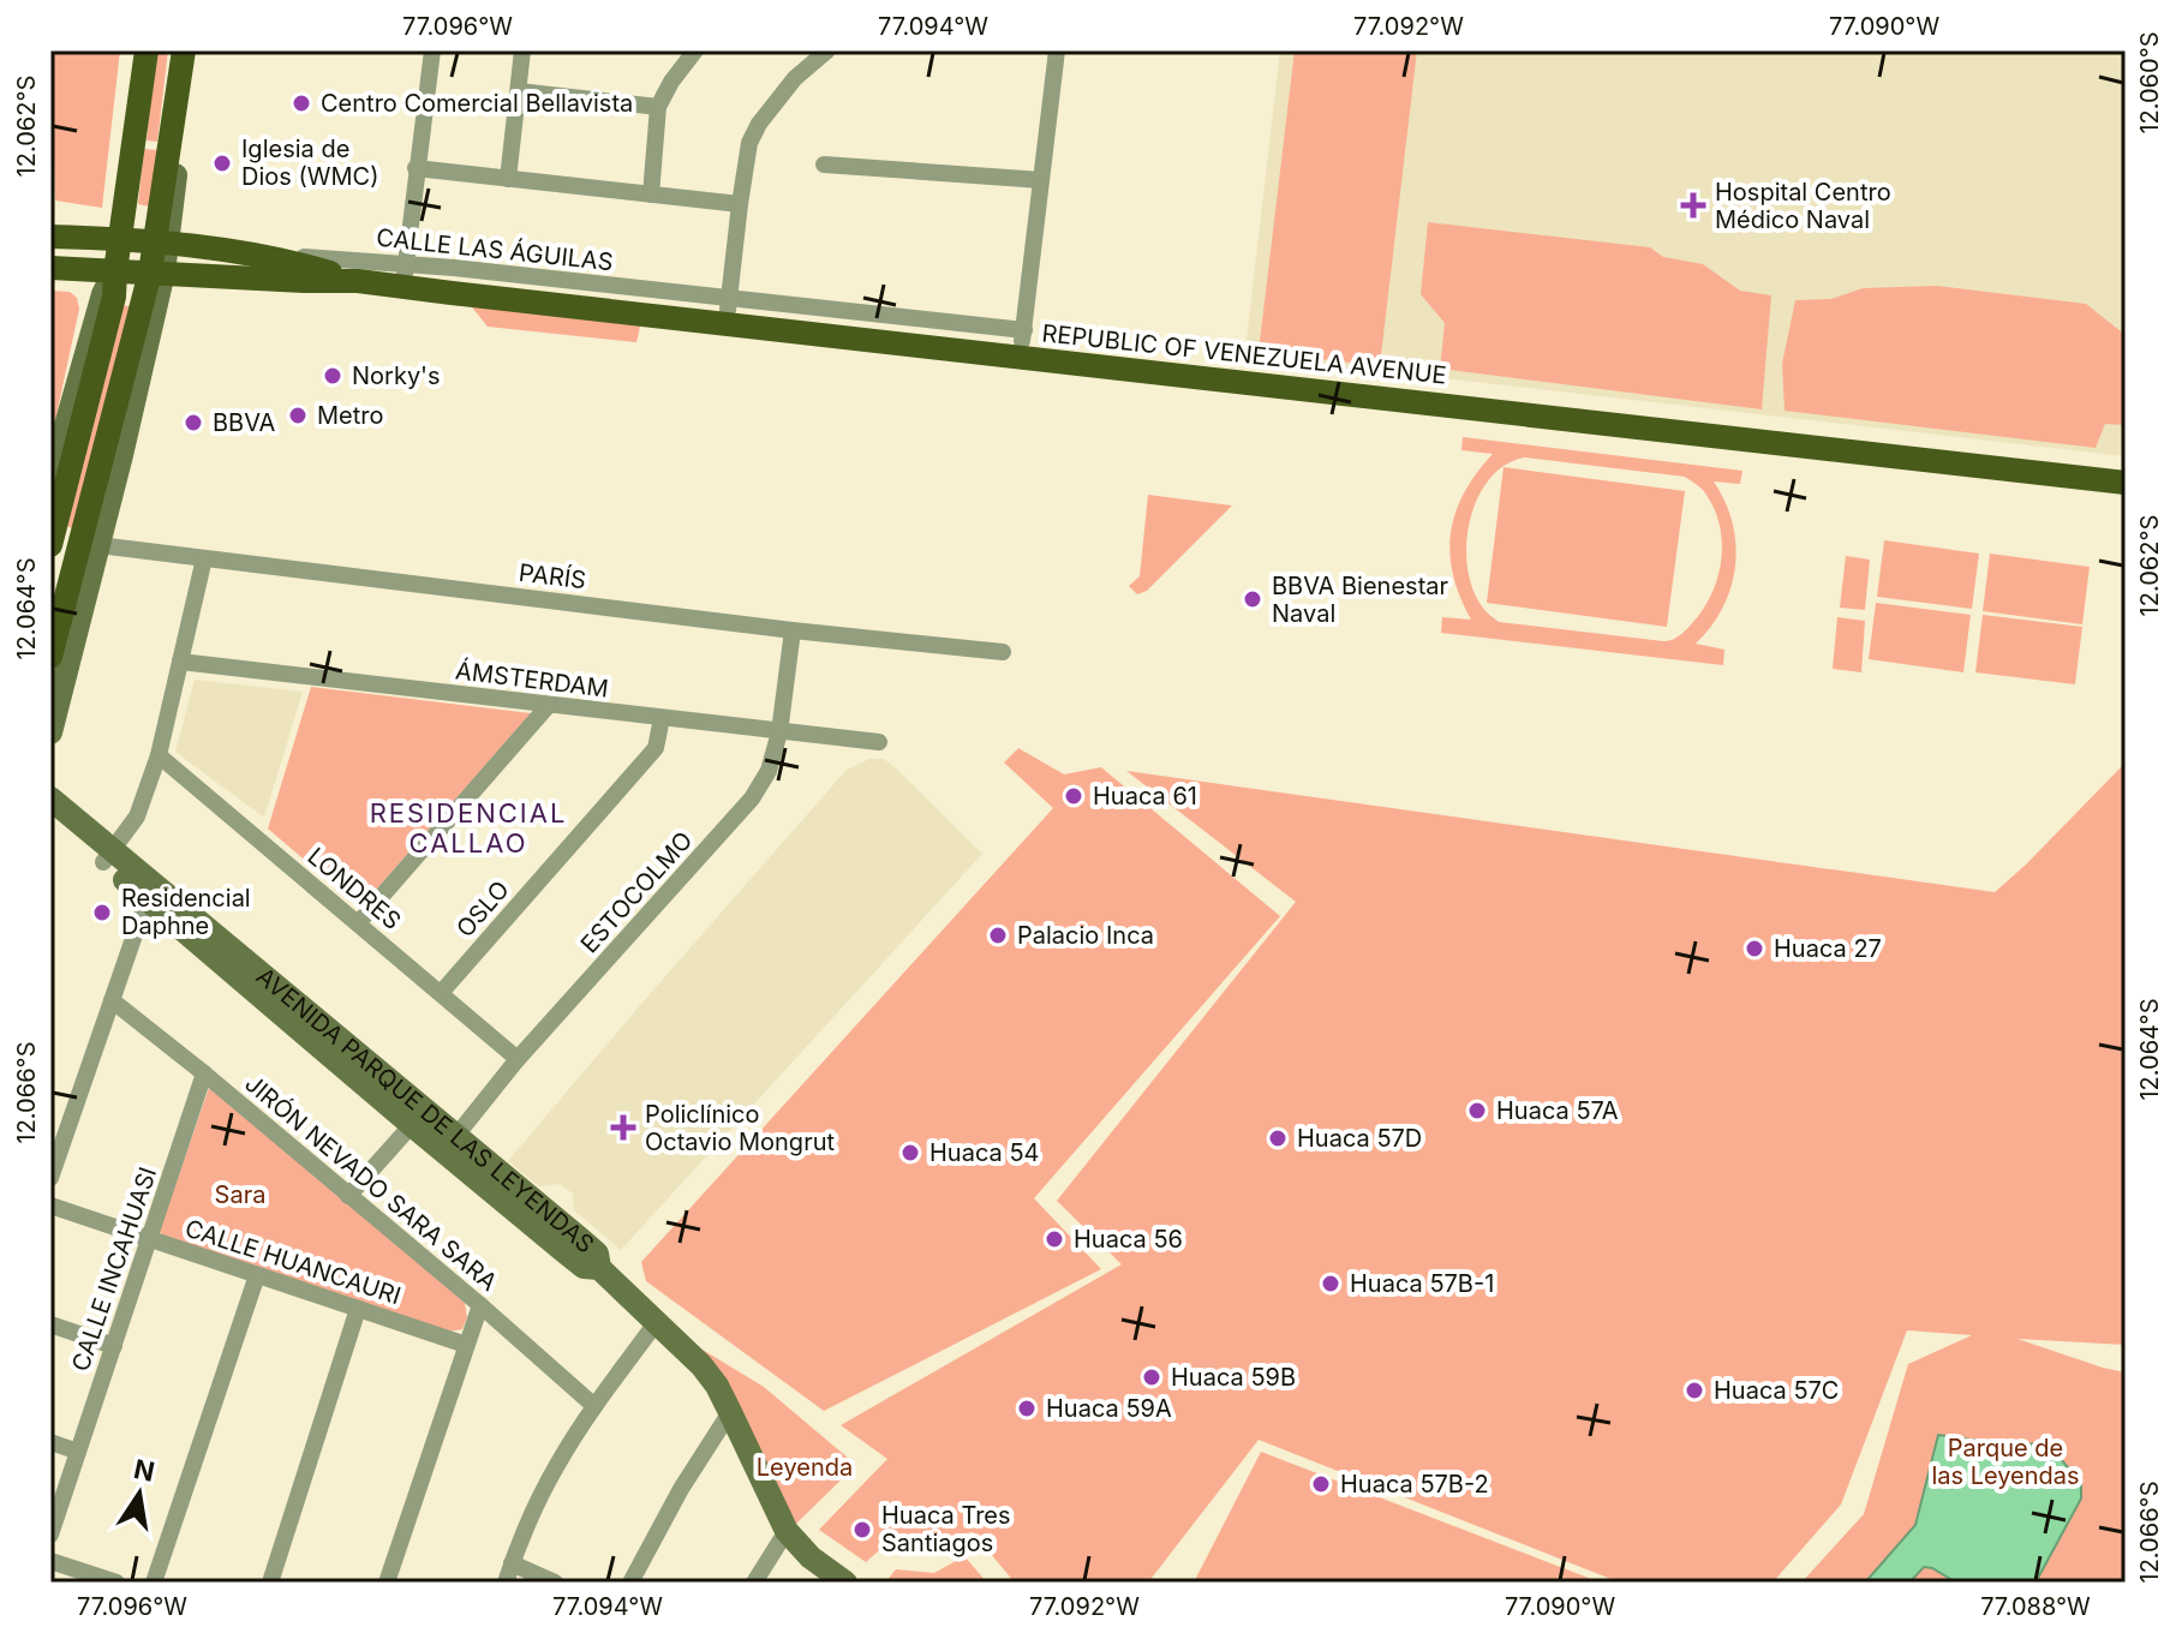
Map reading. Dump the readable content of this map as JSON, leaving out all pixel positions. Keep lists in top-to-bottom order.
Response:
{
  "streets": {
    "main road": ["REPUBLIC OF VENEZUELA AVENUE"],
    "street": [
      "CALLE LAS ÁGUILAS",
      "PARÍS",
      "ÁMSTERDAM",
      "LONDRES",
      "ESTOCOLMO",
      "OSLO",
      "AVENIDA PARQUE DE LAS LEYENDAS",
      "JIRÓN NEVADO SARA SARA",
      "CALLE HUANCAURI",
      "CALLE INCAHUASI"
    ]
  },
  "crossings": [
    ["CALLE LAS ÁGUILAS", "REPUBLIC OF VENEZUELA AVENUE"],
    ["PARÍS", "ESTOCOLMO"],
    ["ÁMSTERDAM", "ESTOCOLMO"],
    ["ÁMSTERDAM", "OSLO"],
    ["LONDRES", "ESTOCOLMO"],
    ["LONDRES", "OSLO"],
    ["ESTOCOLMO", "AVENIDA PARQUE DE LAS LEYENDAS"],
    ["JIRÓN NEVADO SARA SARA", "CALLE INCAHUASI"],
    ["CALLE HUANCAURI", "CALLE INCAHUASI"]
  ],
  "districts": ["RESIDENCIAL CALLAO"],
  "parks": ["Sara", "Parque de las Leyendas", "Leyenda"],
  "places": {
    "other": [
      "Centro Comercial Bellavista",
      "Iglesia de Dios (WMC)",
      "Norky's",
      "Metro",
      "BBVA",
      "BBVA Bienestar Naval",
      "Huaca 61",
      "Residencial Daphne",
      "Palacio Inca",
      "Huaca 27",
      "Huaca 57A",
      "Huaca 57D",
      "Huaca 54",
      "Huaca 56",
      "Huaca 57B-1",
      "Huaca 59B",
      "Huaca 57C",
      "Huaca 59A",
      "Huaca 57B-2",
      "Huaca Tres Santiagos"
    ],
    "health": ["Hospital Centro Médico Naval", "Policlínico Octavio Mongrut"]
  },
  "north": "top",
  "coordinates": [
    "77.096°W",
    "77.094°W",
    "77.092°W",
    "77.090°W",
    "12.060°S",
    "12.062°S",
    "12.064°S",
    "12.066°S",
    "77.088°W"
  ]
}
